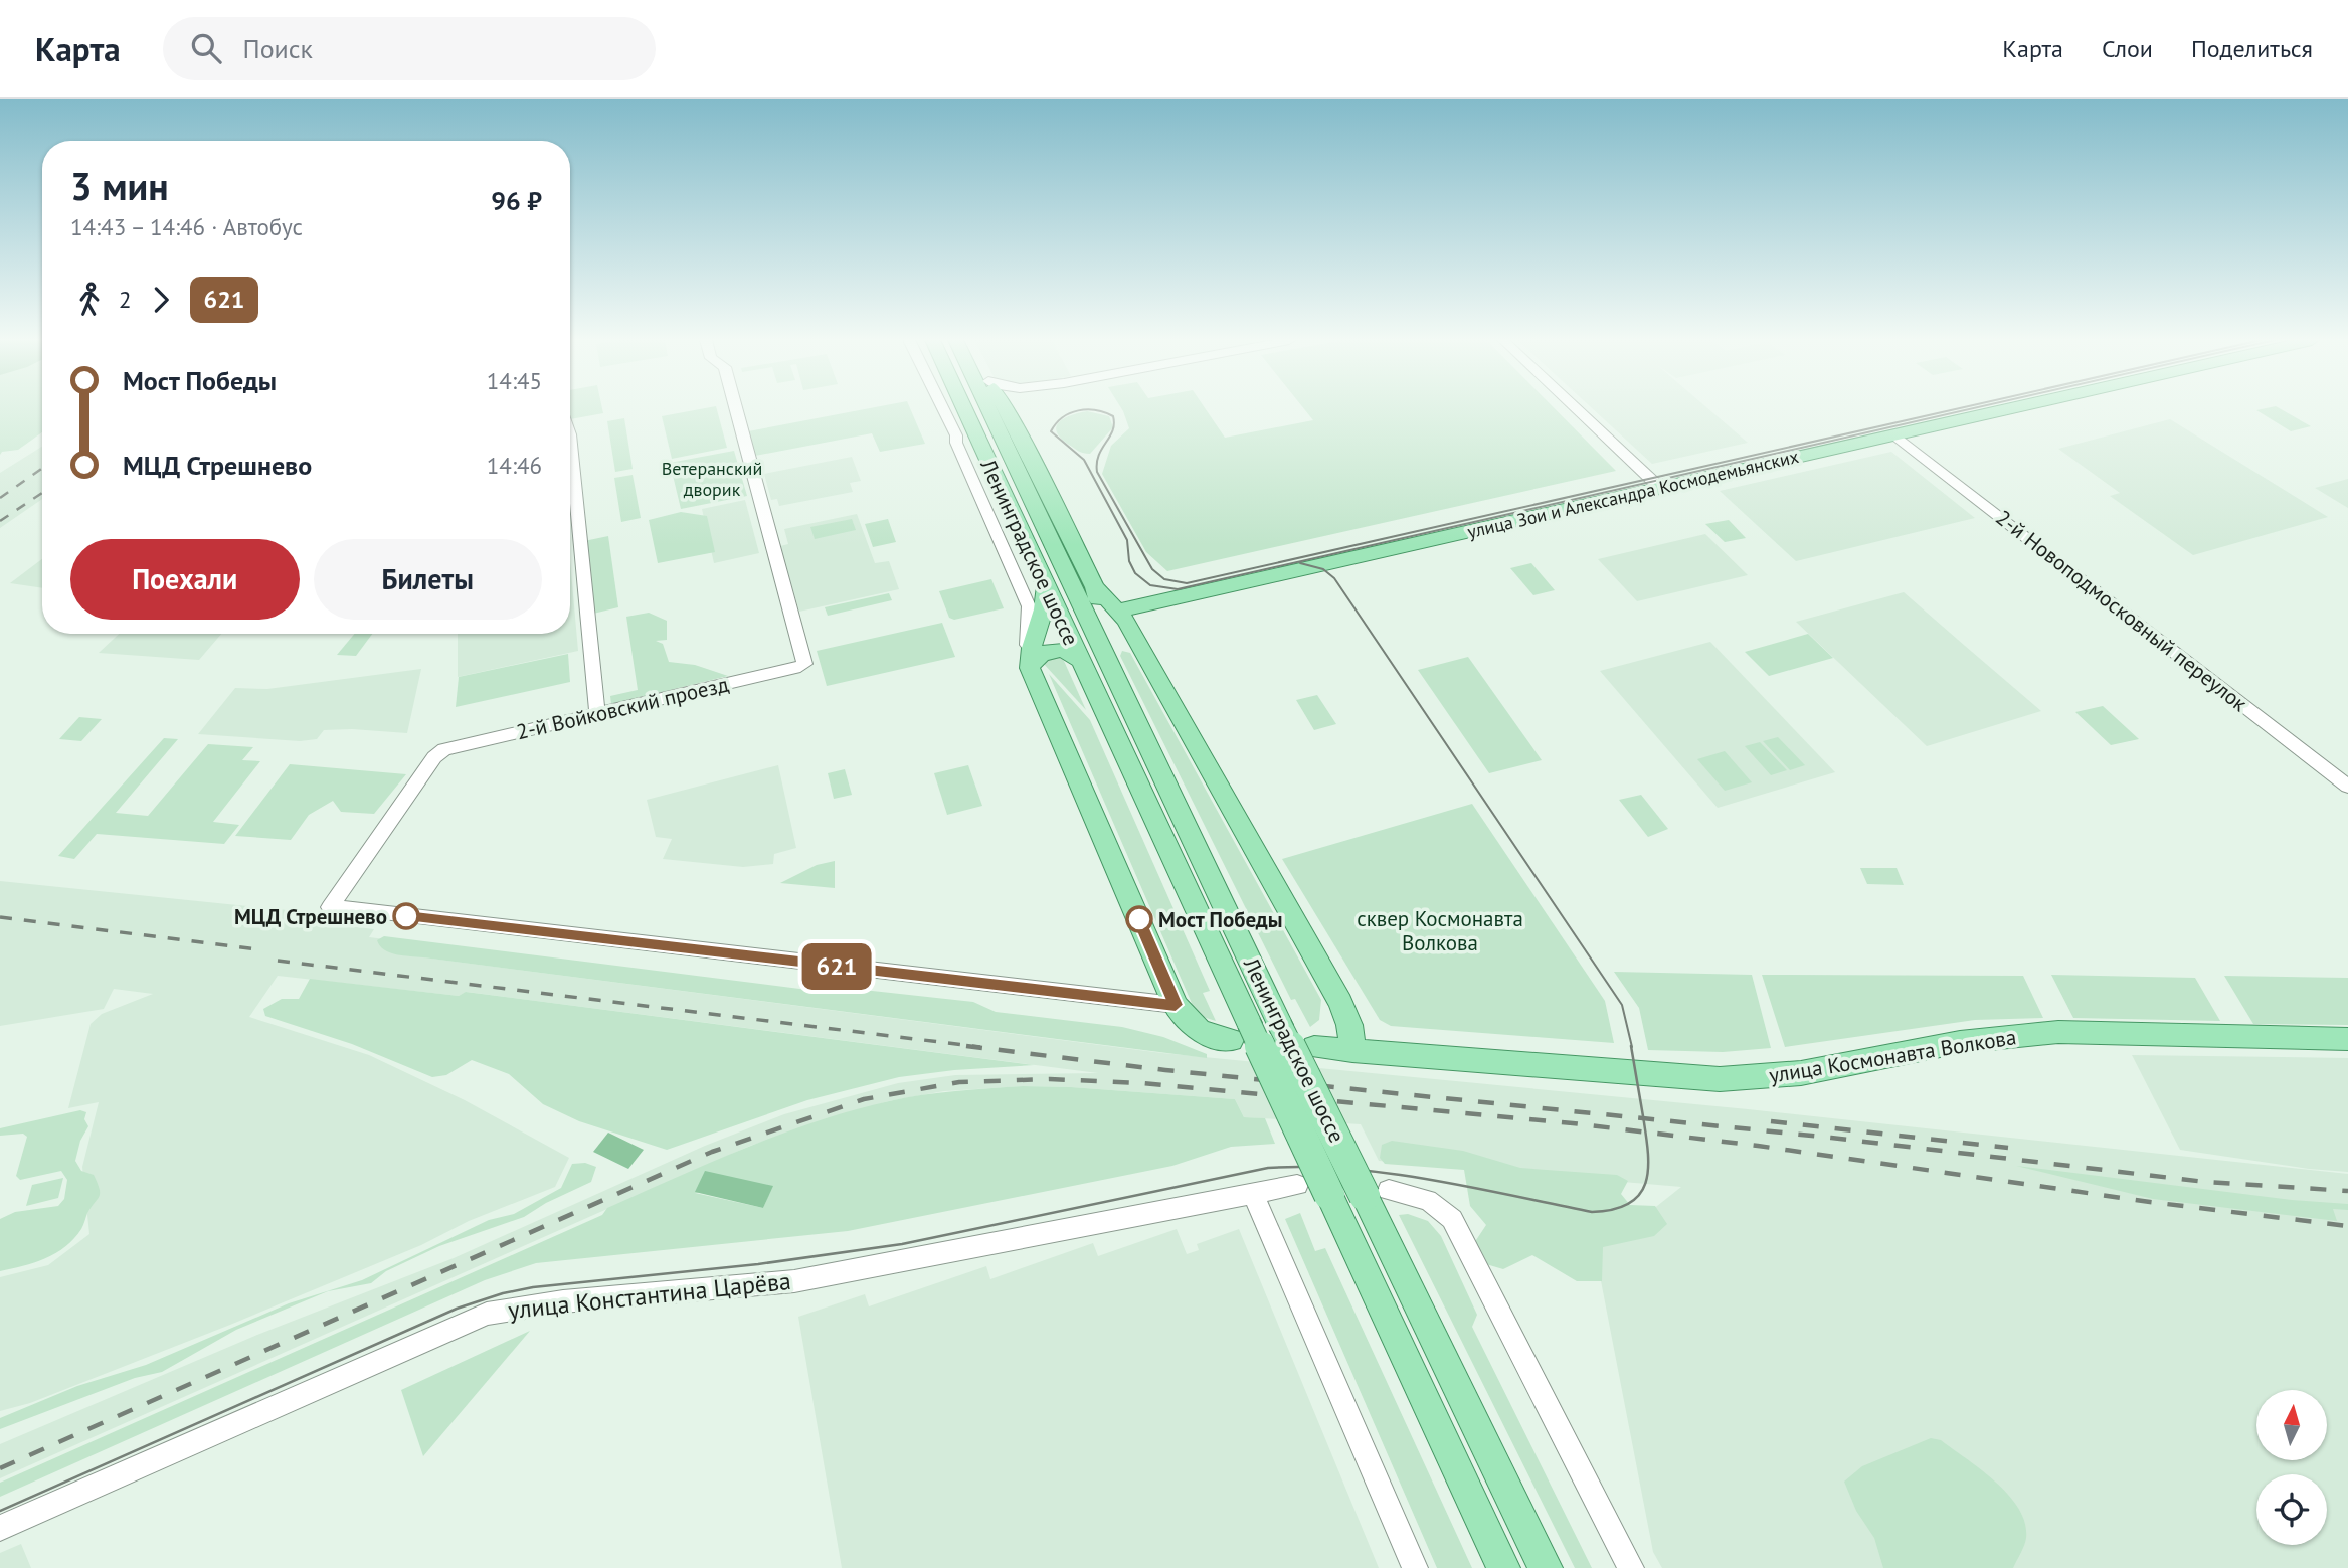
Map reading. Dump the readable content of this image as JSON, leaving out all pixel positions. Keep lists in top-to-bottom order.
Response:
{
  "streets": {
    "main road": ["улица Зои и Александра Космодемьянских", "Ленинградское шоссе", "улица Космонавта Волкова"],
    "street": ["2-й Новоподмосковный переулок", "2-й Войковский проезд", "улица Константина Царёва"]
  },
  "crossings": [
    ["улица Зои и Александра Космодемьянских", "2-й Новоподмосковный переулок"]
  ],
  "parks": ["Ветеранский дворик", "сквер Космонавта Волкова"],
  "places": ["МЦД Стрешнево", "Мост Победы"],
  "lines": ["bus line 621"],
  "north": "top",
  "page": {
    "header": "Карта",
    "search": "Поиск",
    "nav": ["Карта", "Слои", "Поделиться"],
    "on_map": "621",
    "heading": ["3 мин", "14:43 – 14:46 · Автобус", "96 ₽"],
    "legs": ["2", "621"],
    "list": [
      {
        "name": "Мост Победы",
        "value": "14:45"
      },
      {
        "name": "МЦД Стрешнево",
        "value": "14:46"
      }
    ],
    "buttons": ["Поехали", "Билеты"]
  }
}
